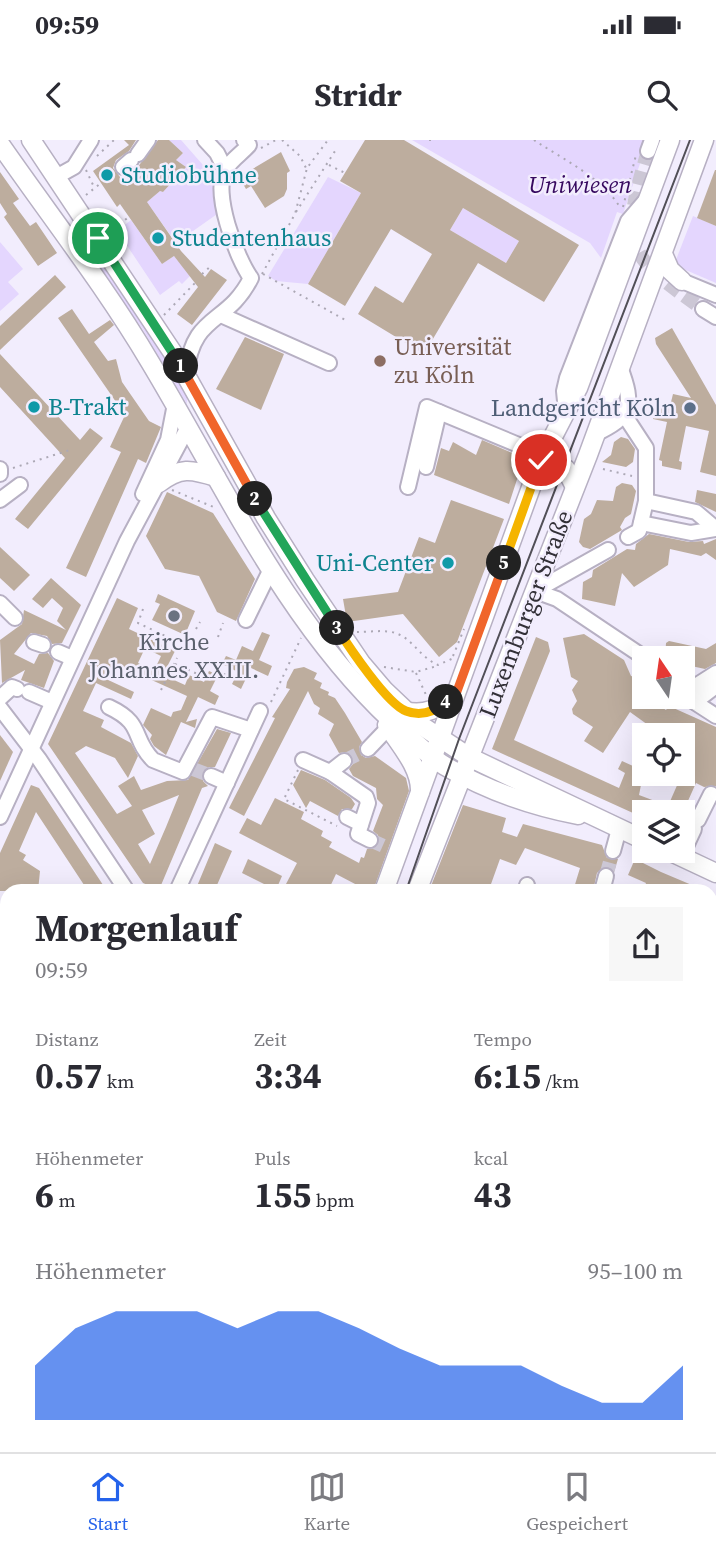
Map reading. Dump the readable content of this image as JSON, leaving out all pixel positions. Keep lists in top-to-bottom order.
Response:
{
  "streets": {
    "main road": ["Luxemburger Straße"]
  },
  "parks": ["Uniwiesen"],
  "places": [
    "Studiobühne",
    "Studentenhaus",
    "Universität zu Köln",
    "B-Trakt",
    "Landgericht Köln",
    "Uni-Center",
    "Kirche Johannes XXIII."
  ],
  "north": "top",
  "page": {
    "status": "09:59",
    "header": "Stridr",
    "pins": [
      "1",
      "2",
      "5",
      "3",
      "4"
    ],
    "heading": ["Morgenlauf", "09:59"],
    "stats": [
      ["Distanz", "0.57 km"],
      ["Zeit", "3:34"],
      ["Tempo", "6:15 /km"],
      ["Höhenmeter", "6 m"],
      ["Puls", "155 bpm"],
      ["kcal", "43"]
    ],
    "chart": ["Höhenmeter", "95–100 m"],
    "tabs": ["Start", "Karte", "Gespeichert"]
  }
}
